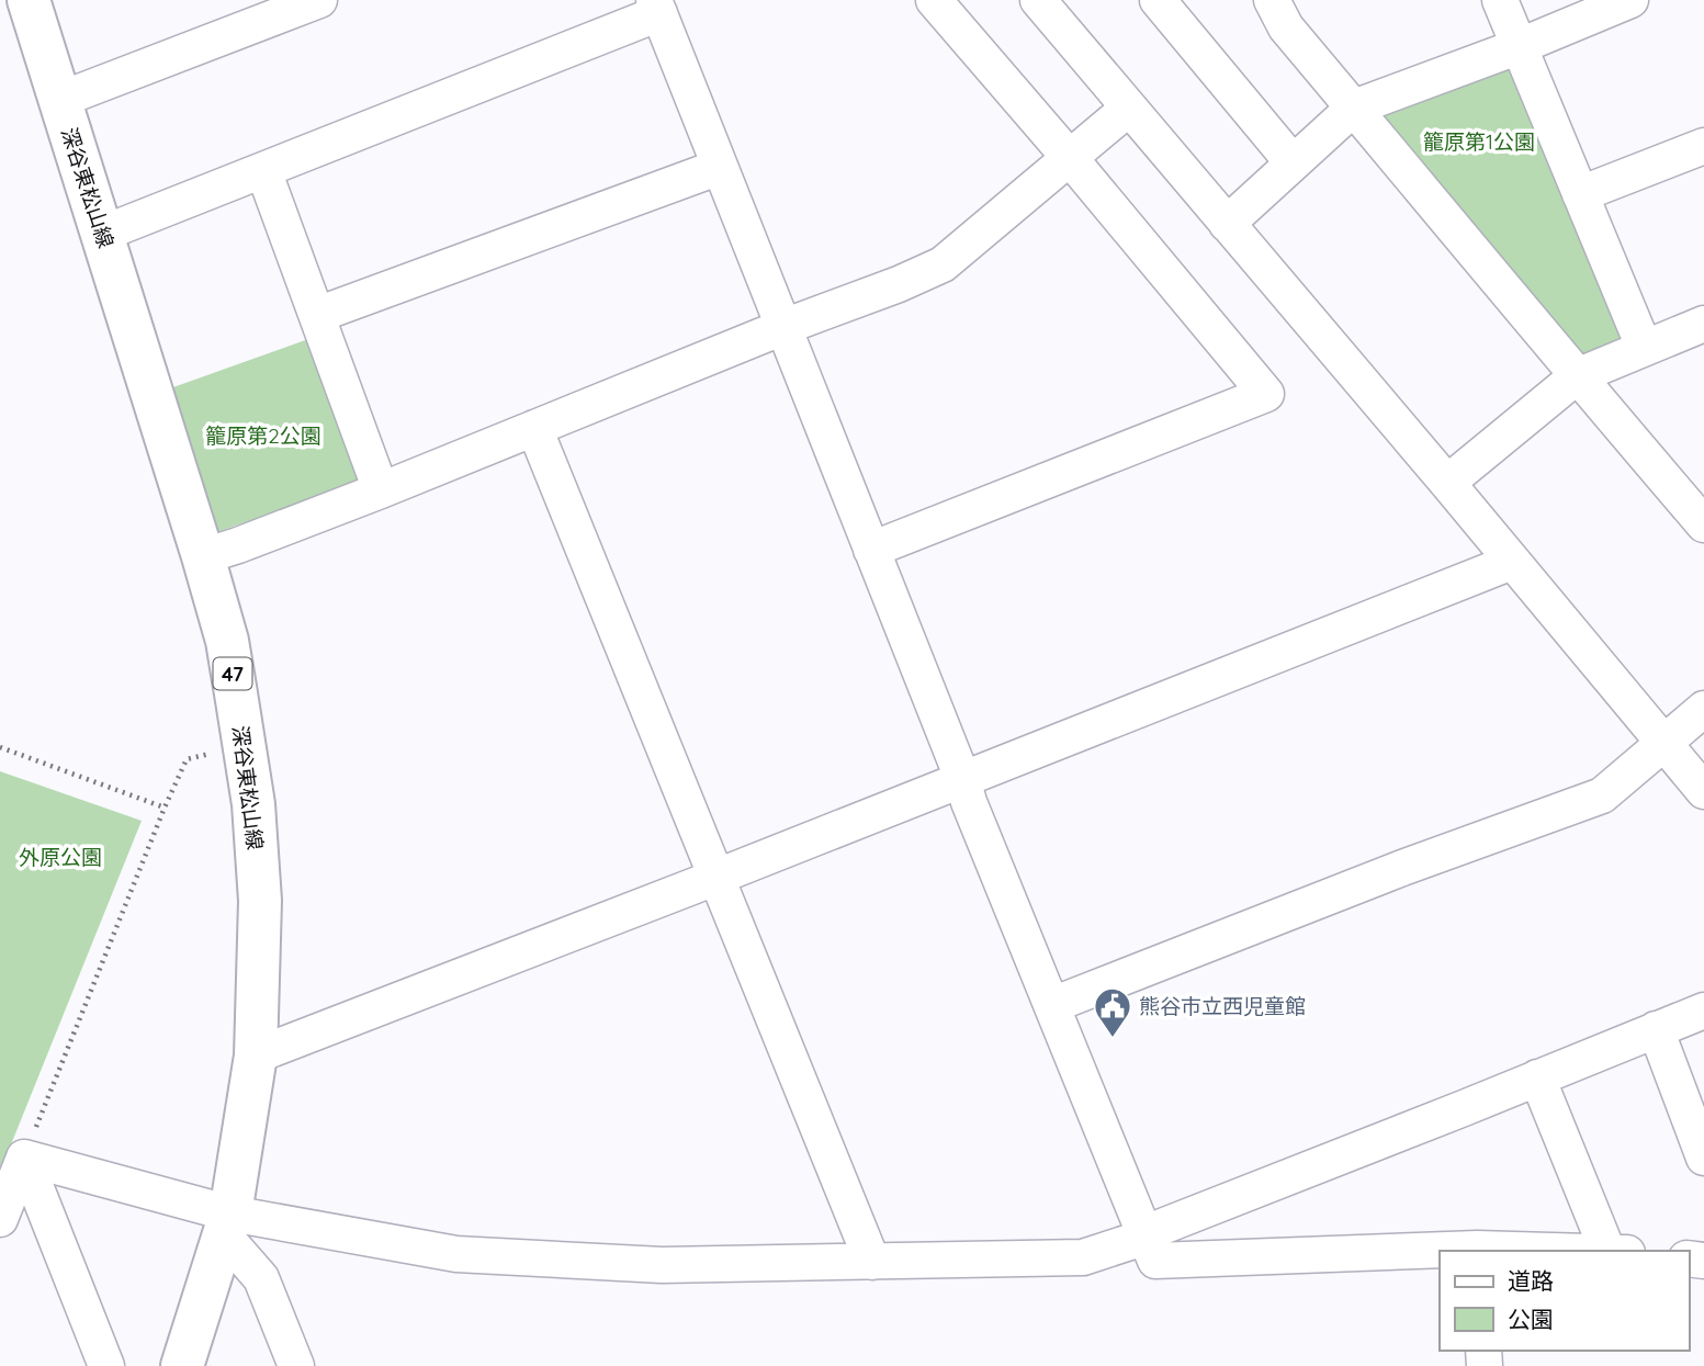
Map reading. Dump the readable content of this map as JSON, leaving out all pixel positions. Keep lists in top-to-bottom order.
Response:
{
  "streets": {
    "main road": ["深谷東松山線", "47"]
  },
  "parks": ["籠原第1公園", "籠原第2公園", "外原公園"],
  "places": {
    "public building": ["熊谷市立西児童館"]
  },
  "legend": ["道路", "公園"]
}
